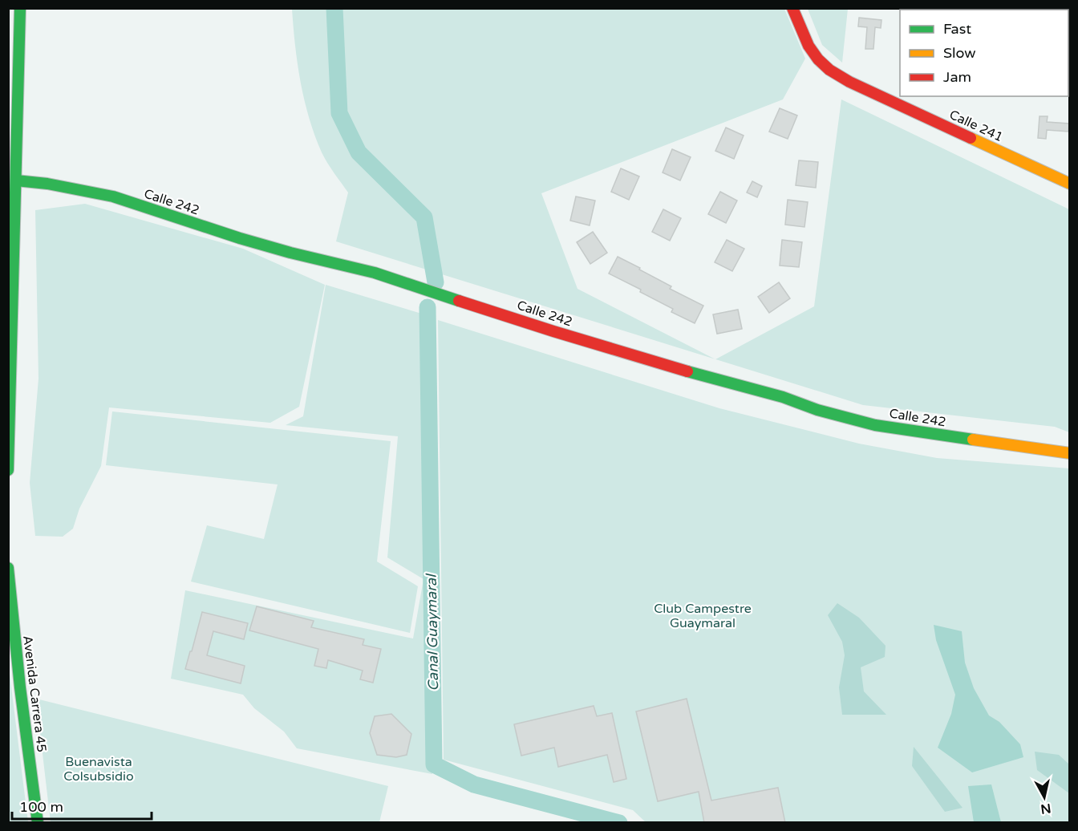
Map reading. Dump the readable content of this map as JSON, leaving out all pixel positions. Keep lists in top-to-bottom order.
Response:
{
  "streets": {
    "main road": ["Calle 241", "Calle 242", "Avenida Carrera 45"]
  },
  "water": ["Canal Guaymaral"],
  "parks": ["Club Campestre Guaymaral", "Buenavista Colsubsidio"],
  "legend": ["Fast", "Slow", "Jam"],
  "scale_bar": "100 m",
  "north": "bottom"
}
